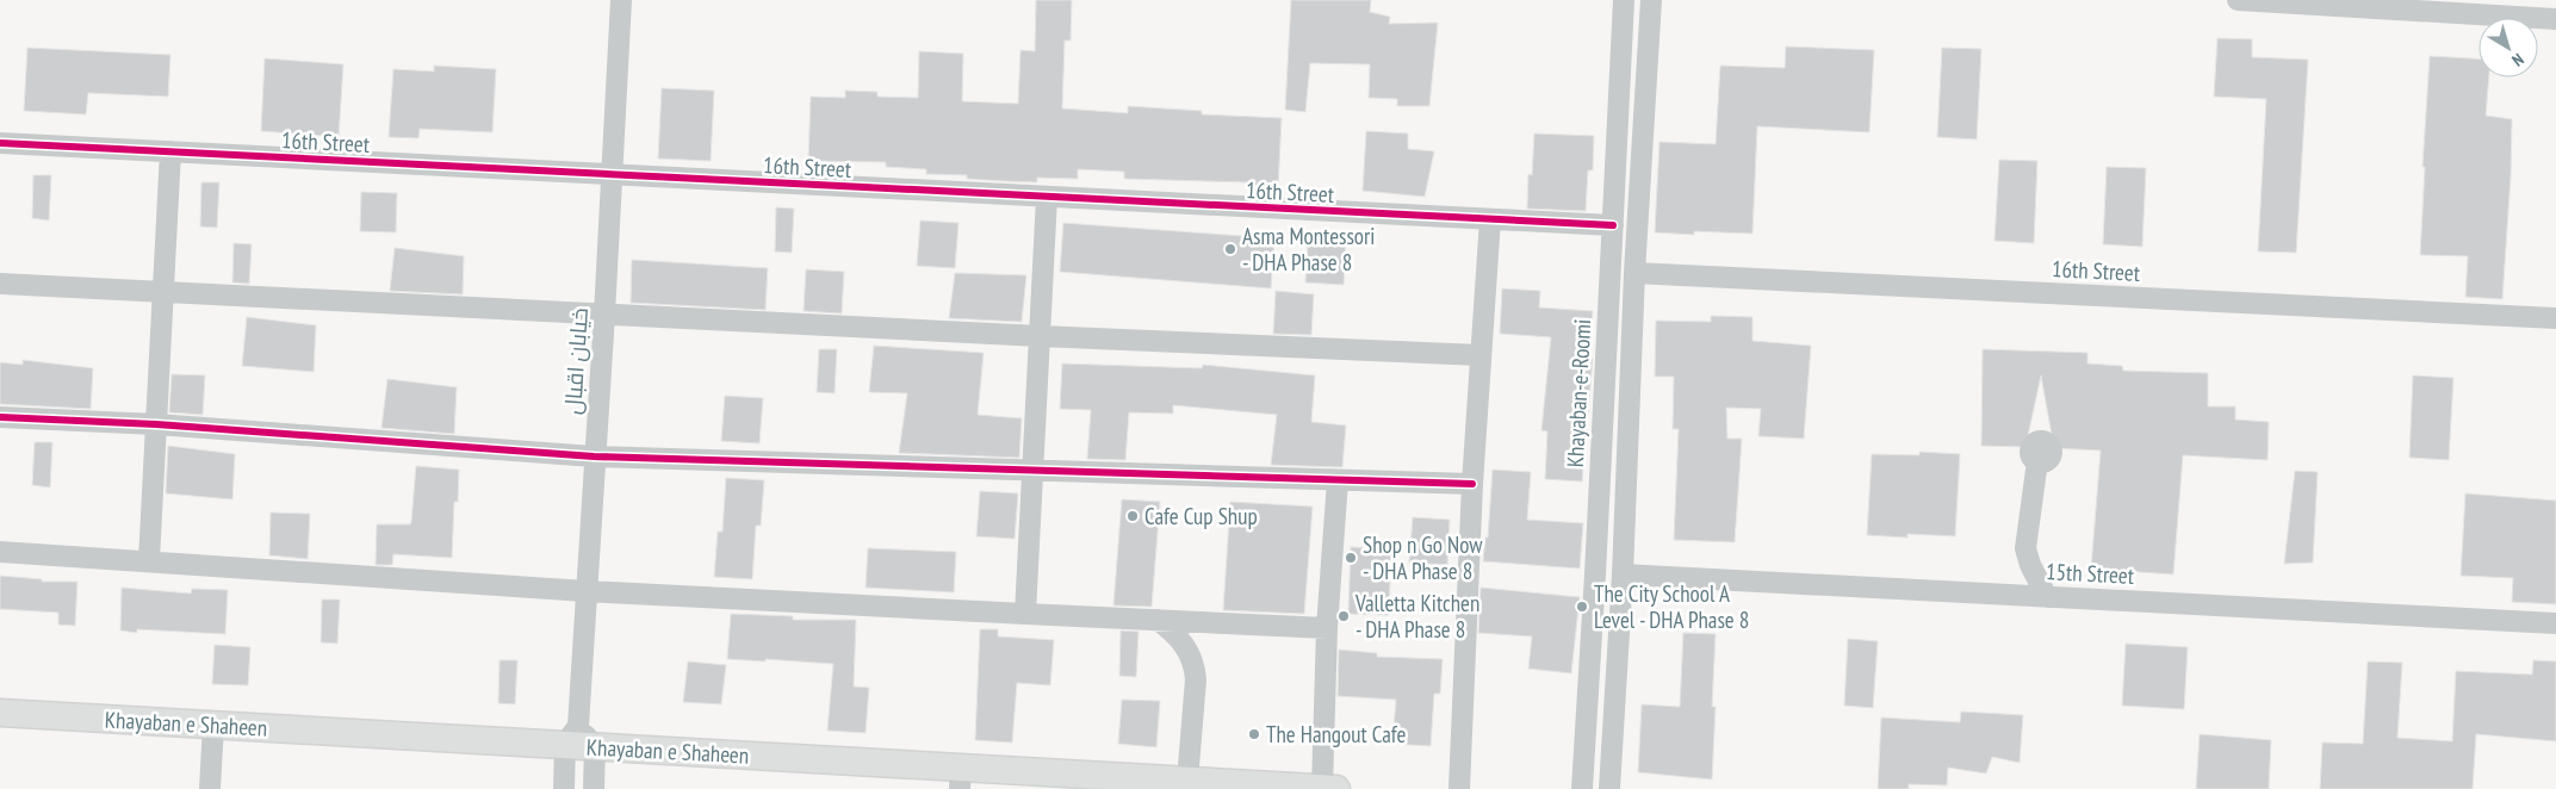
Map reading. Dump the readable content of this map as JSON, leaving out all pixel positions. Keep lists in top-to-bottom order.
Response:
{
  "streets": {
    "main road": ["Khayaban e Shaheen"],
    "street": [
      "16th Street",
      "خیابان اقبال",
      "Khayaban-e-Roomi",
      "15th Street"
    ]
  },
  "crossings": [
    ["16th Street", "خیابان اقبال"],
    ["16th Street", "Khayaban-e-Roomi"],
    ["خیابان اقبال", "Khayaban e Shaheen"]
  ],
  "places": [
    "Asma Montessori - DHA Phase 8",
    "Cafe Cup Shup",
    "Shop n Go Now - DHA Phase 8",
    "The City School A Level - DHA Phase 8",
    "Valletta Kitchen - DHA Phase 8",
    "The Hangout Cafe"
  ],
  "north": "bottom right"
}
